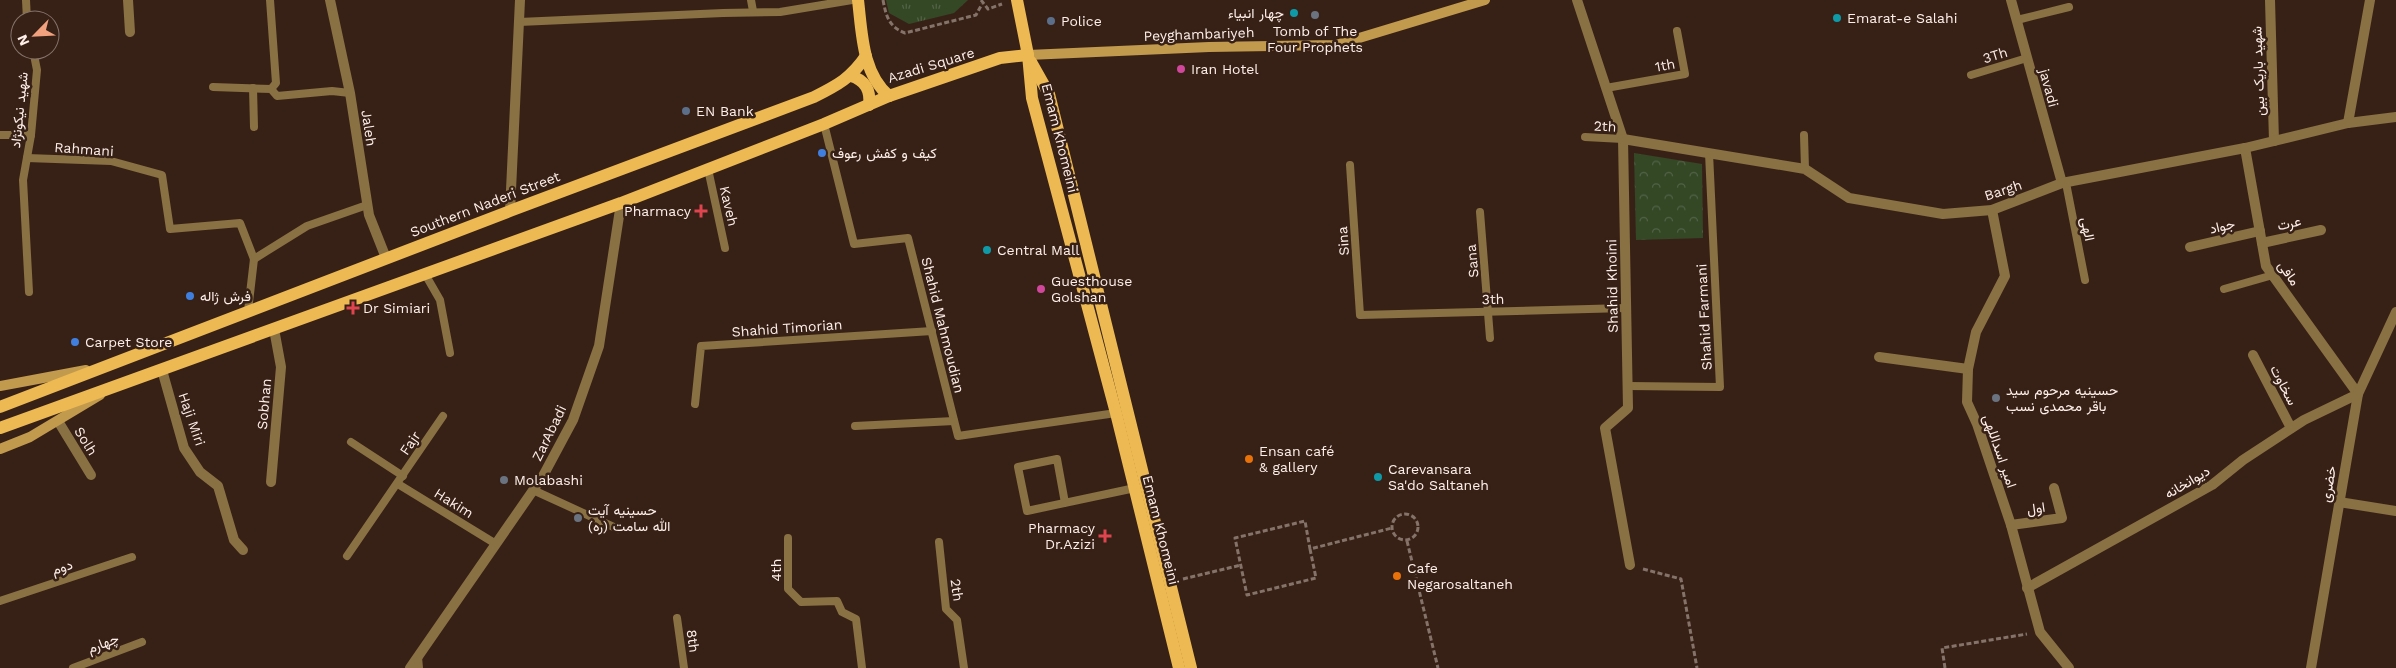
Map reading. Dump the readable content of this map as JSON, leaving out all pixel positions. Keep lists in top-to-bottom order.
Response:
{
  "streets": {
    "main road": [
      "Peyghambariyeh",
      "Azadi Square",
      "Emam Khomeini",
      "Southern Naderi Street"
    ],
    "street": [
      "شهید باریک بین",
      "javadi",
      "Jaleh",
      "Bargh",
      "عرت",
      "جواد",
      "مافی",
      "Shahid Khoini",
      "سخاوت",
      "Sobhan",
      "Haji Miri",
      "ZarAbadi",
      "Solh",
      "امیر اسداللهی",
      "دیوانخانه",
      "خضری",
      "اول"
    ],
    "lane": [
      "3Th",
      "1th",
      "شهید نیکونژاد",
      "2th",
      "Rahmani",
      "Kaveh",
      "الهی",
      "Sina",
      "Sana",
      "3th",
      "Shahid Farmani",
      "Shahid Mahmoudian",
      "Shahid Timorian",
      "Fajr",
      "Hakim",
      "دوم",
      "4th",
      "8th",
      "چهارم"
    ]
  },
  "crossings": [
    ["Peyghambariyeh", "Azadi Square"],
    ["Peyghambariyeh", "Emam Khomeini"],
    ["3Th", "javadi"],
    ["Azadi Square", "Emam Khomeini"],
    ["Azadi Square", "Southern Naderi Street"],
    ["1th", "Shahid Khoini"],
    ["شهید باریک بین", "Bargh"],
    ["javadi", "Bargh"],
    ["javadi", "الهی"],
    ["شهید نیکونژاد", "Rahmani"],
    ["2th", "Bargh"],
    ["2th", "Shahid Khoini"],
    ["Jaleh", "Southern Naderi Street"],
    ["Rahmani", "Southern Naderi Street"],
    ["Bargh", "الهی"],
    ["Bargh", "مافی"],
    ["Bargh", "Shahid Khoini"],
    ["Bargh", "Shahid Farmani"],
    ["Bargh", "امیر اسداللهی"],
    ["عرت", "مافی"],
    ["جواد", "مافی"],
    ["Sina", "3th"],
    ["Sana", "3th"],
    ["مافی", "دیوانخانه"],
    ["مافی", "خضری"],
    ["Shahid Khoini", "3th"],
    ["Shahid Khoini", "Shahid Farmani"],
    ["Shahid Mahmoudian", "Shahid Timorian"],
    ["سخاوت", "دیوانخانه"],
    ["ZarAbadi", "Hakim"],
    ["Fajr", "Hakim"],
    ["امیر اسداللهی", "دیوانخانه"],
    ["امیر اسداللهی", "اول"],
    ["دیوانخانه", "خضری"]
  ],
  "places": {
    "other": [
      "چهار انبیاء",
      "Tomb of The Four Prophets",
      "Emarat-e Salahi",
      "Police",
      "Iran Hotel",
      "EN Bank",
      "کیف و کفش رعوف",
      "Central Mall",
      "Guesthouse Golshan",
      "فرش ژاله",
      "Carpet Store",
      "حسینیه مرحوم سید باقر محمدی نسب",
      "Ensan café & gallery",
      "Carevansara Sa'do Saltaneh",
      "Molabashi",
      "حسینیه آیت الله سامت (ره)",
      "Cafe Negarosaltaneh"
    ],
    "health": ["Pharmacy", "Dr Simiari", "Pharmacy Dr.Azizi"]
  },
  "north": "bottom left"
}
